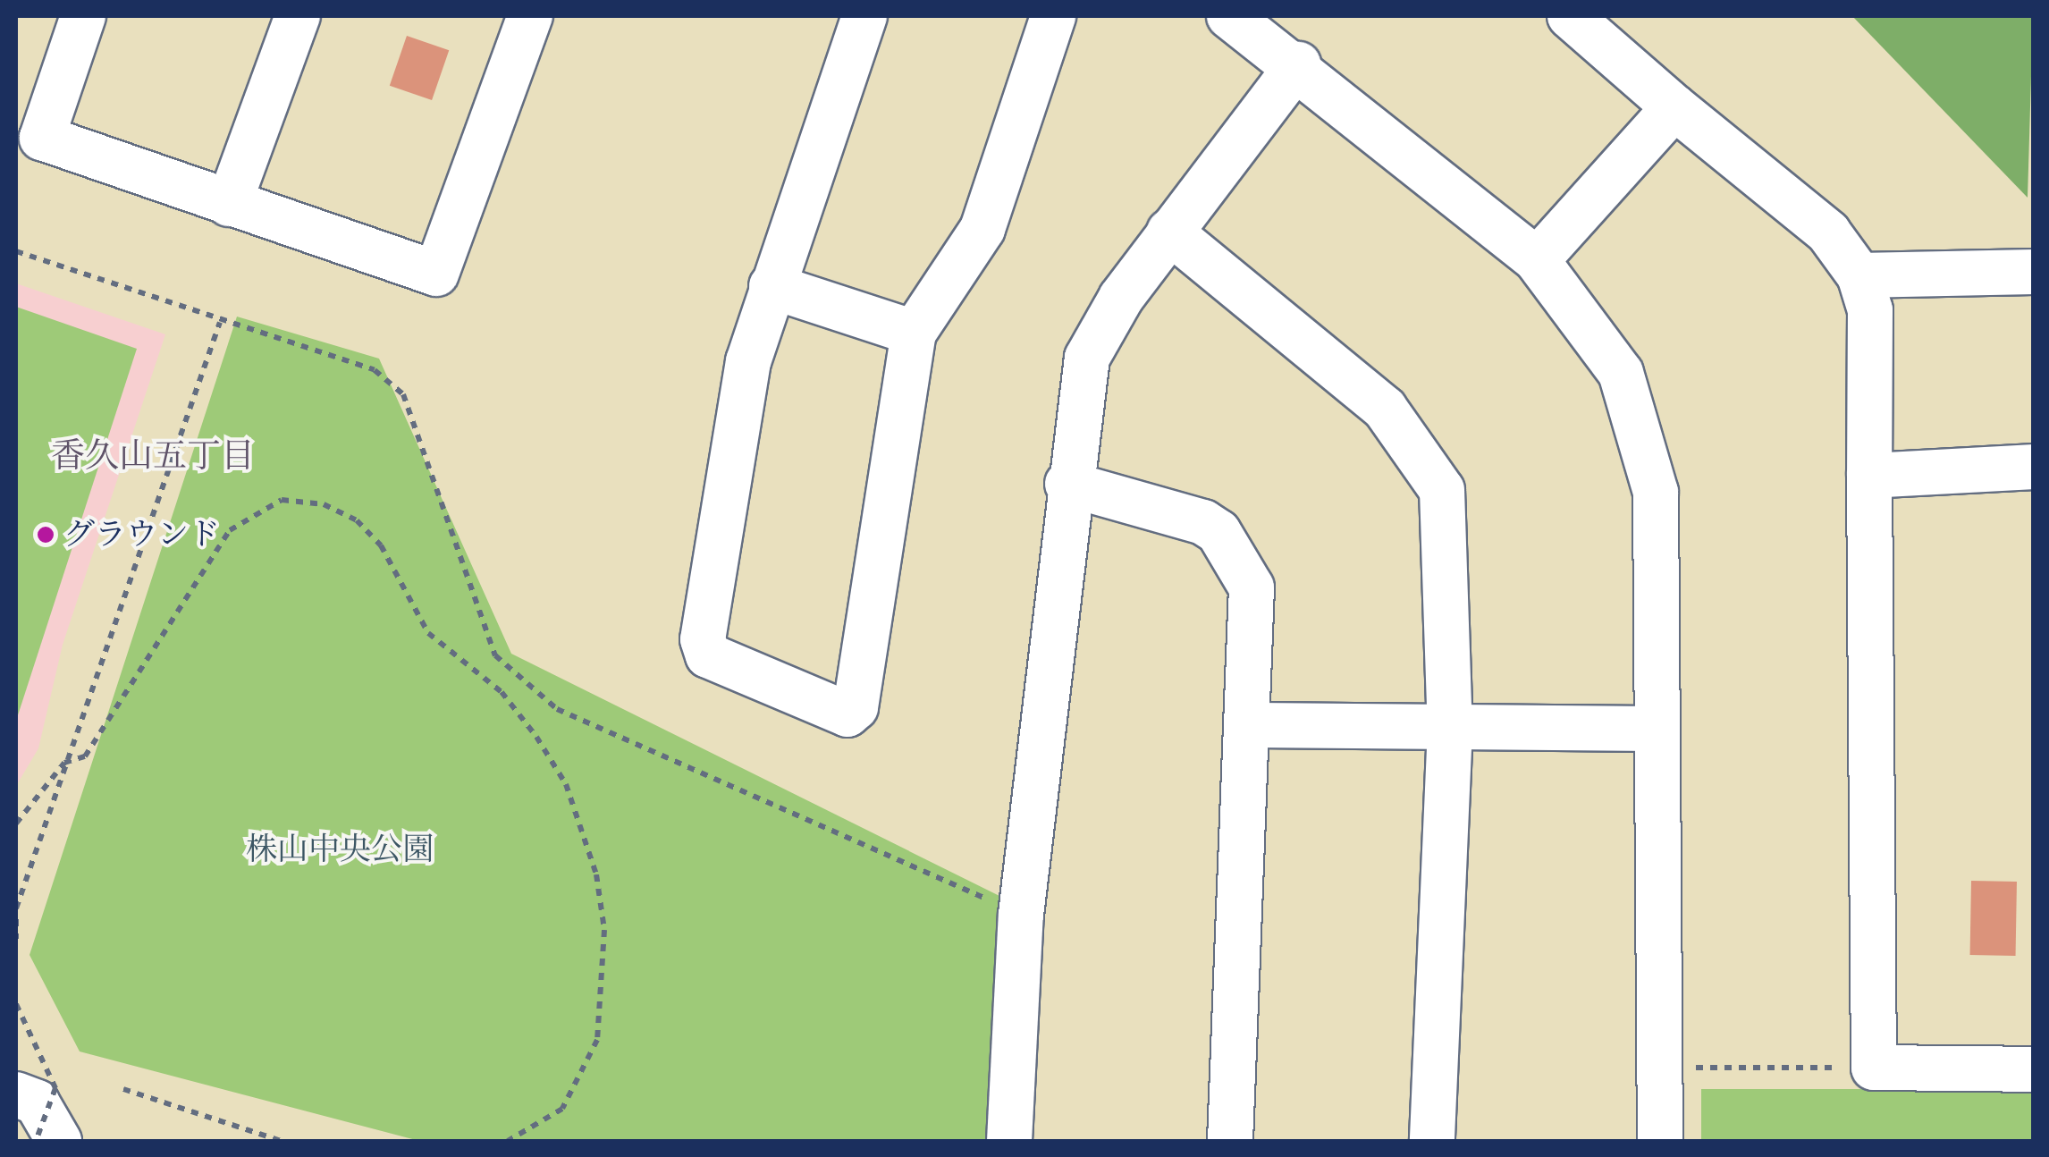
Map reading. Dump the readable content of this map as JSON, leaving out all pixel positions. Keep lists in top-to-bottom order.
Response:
{
  "districts": ["香久山五丁目"],
  "parks": ["株山中央公園"],
  "places": ["グラウンド"]
}
